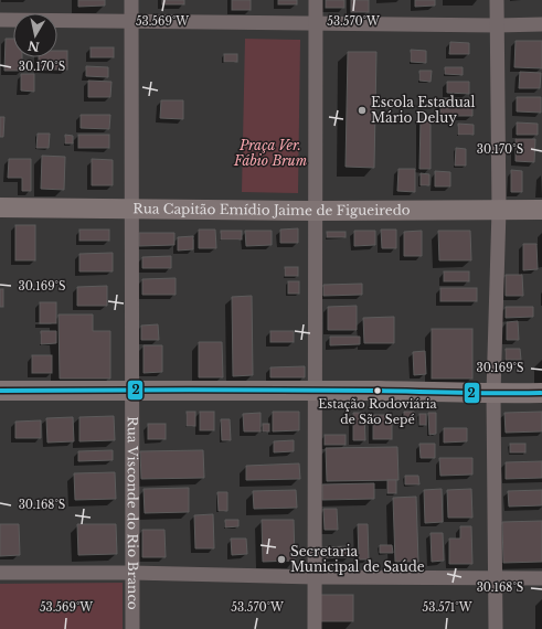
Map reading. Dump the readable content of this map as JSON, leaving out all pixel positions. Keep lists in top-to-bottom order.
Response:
{
  "streets": {
    "main road": ["Rua Capitão Emídio Jaime de Figueiredo"],
    "street": ["Rua Visconde do Rio Branco"]
  },
  "crossings": [
    ["Rua Capitão Emídio Jaime de Figueiredo", "Rua Visconde do Rio Branco"]
  ],
  "parks": ["Praça Ver. Fábio Brum"],
  "places": ["Escola Estadual Mário Deluy", "Estação Rodoviária de São Sepé", "Secretaria Municipal de Saúde"],
  "lines": ["transit line 2"],
  "north": "bottom",
  "coordinates": [
    "53.569°W",
    "53.570°W",
    "30.170°S",
    "30.169°S",
    "30.168°S",
    "53.571°W"
  ]
}
